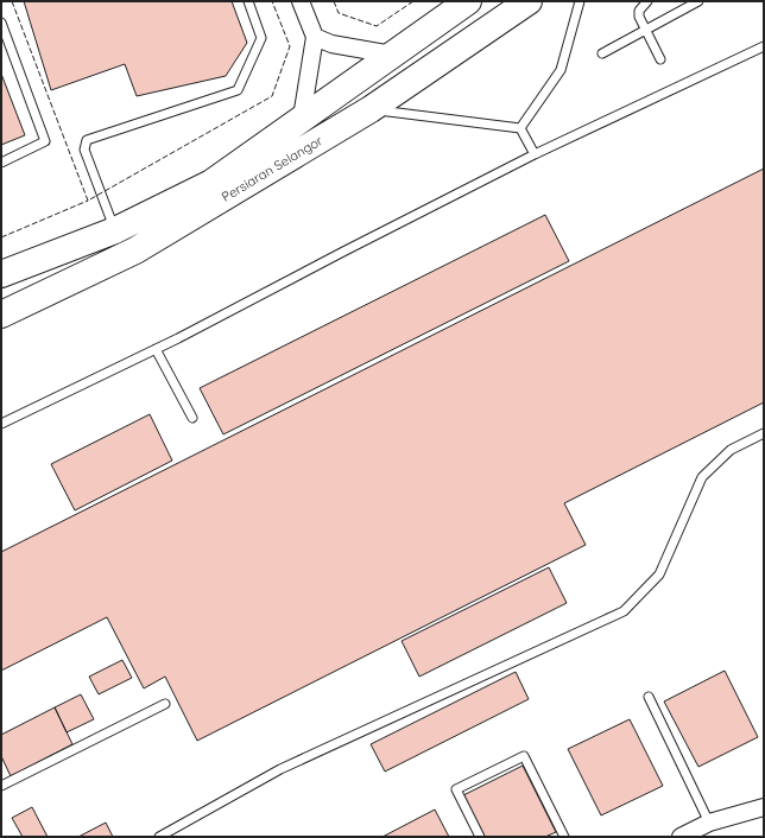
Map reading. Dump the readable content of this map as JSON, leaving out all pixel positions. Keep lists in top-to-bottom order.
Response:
{
  "streets": {
    "main road": ["Persiaran Selangor"]
  }
}
